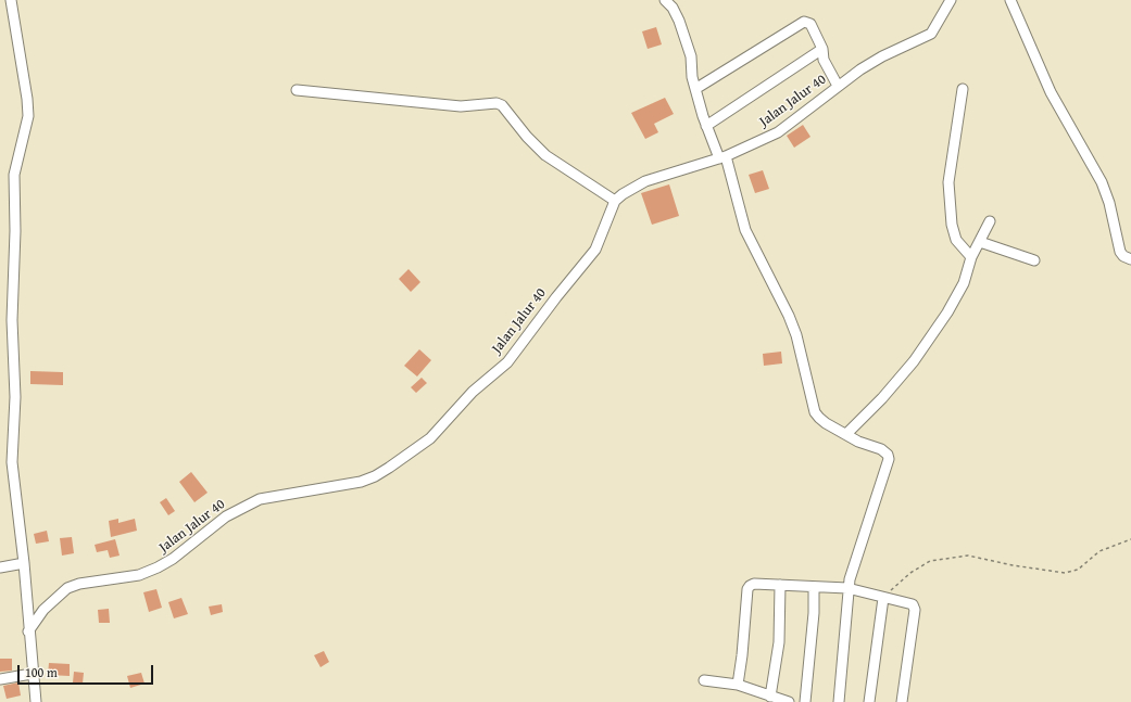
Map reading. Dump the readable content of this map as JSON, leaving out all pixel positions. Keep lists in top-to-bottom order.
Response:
{
  "streets": {
    "street": ["Jalan Jalur 40"]
  },
  "scale_bar": "100 m"
}
